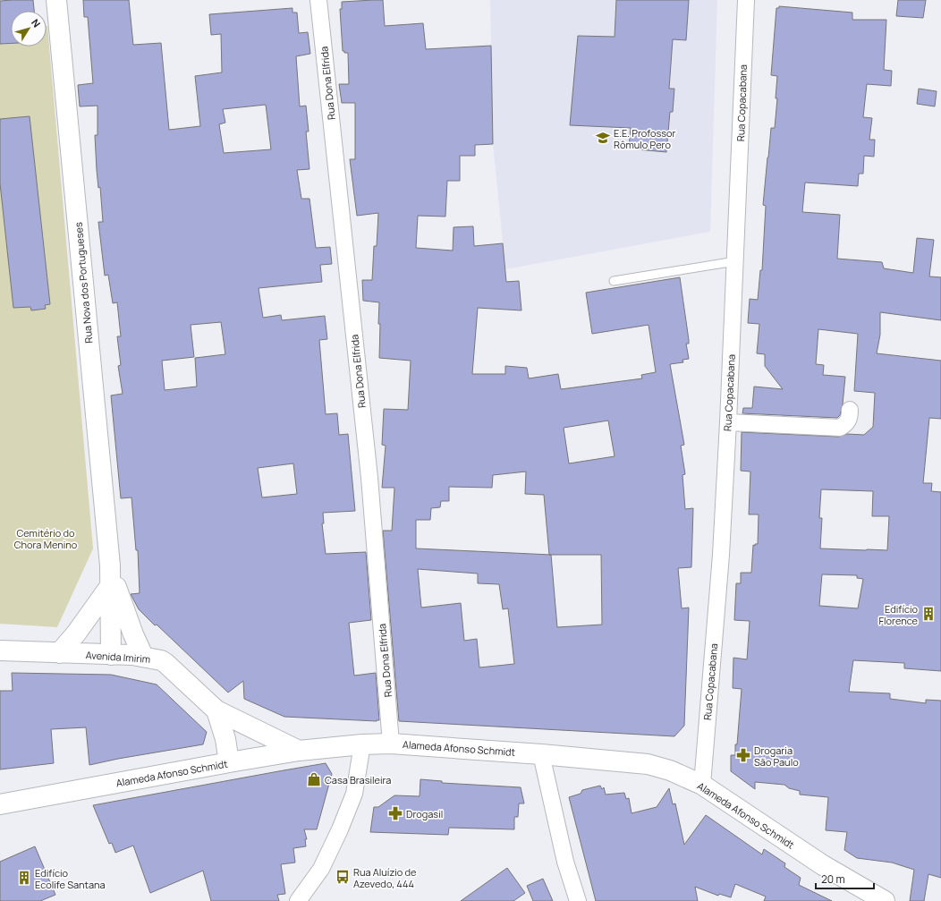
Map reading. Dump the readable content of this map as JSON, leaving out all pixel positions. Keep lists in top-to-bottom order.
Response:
{
  "streets": {
    "main road": ["Rua Nova dos Portugueses", "Avenida Imirim", "Alameda Afonso Schmidt"],
    "street": ["Rua Dona Elfrida", "Rua Copacabana"]
  },
  "crossings": [
    ["Rua Dona Elfrida", "Alameda Afonso Schmidt"],
    ["Rua Copacabana", "Alameda Afonso Schmidt"],
    ["Rua Nova dos Portugueses", "Avenida Imirim"],
    ["Avenida Imirim", "Alameda Afonso Schmidt"]
  ],
  "parks": ["Cemitério do Chora Menino"],
  "places": {
    "school or university": ["E.E. Profossor Rômulo Pero"],
    "building": ["Edifício Florence", "Edifício Ecolife Santana"],
    "pharmacy": ["Drogaria São Paulo", "Drogasil"],
    "shop": ["Casa Brasileira"],
    "bus stop": ["Rua Aluízio de Azevedo, 444"]
  },
  "scale_bar": "20 m",
  "north": "top right"
}
